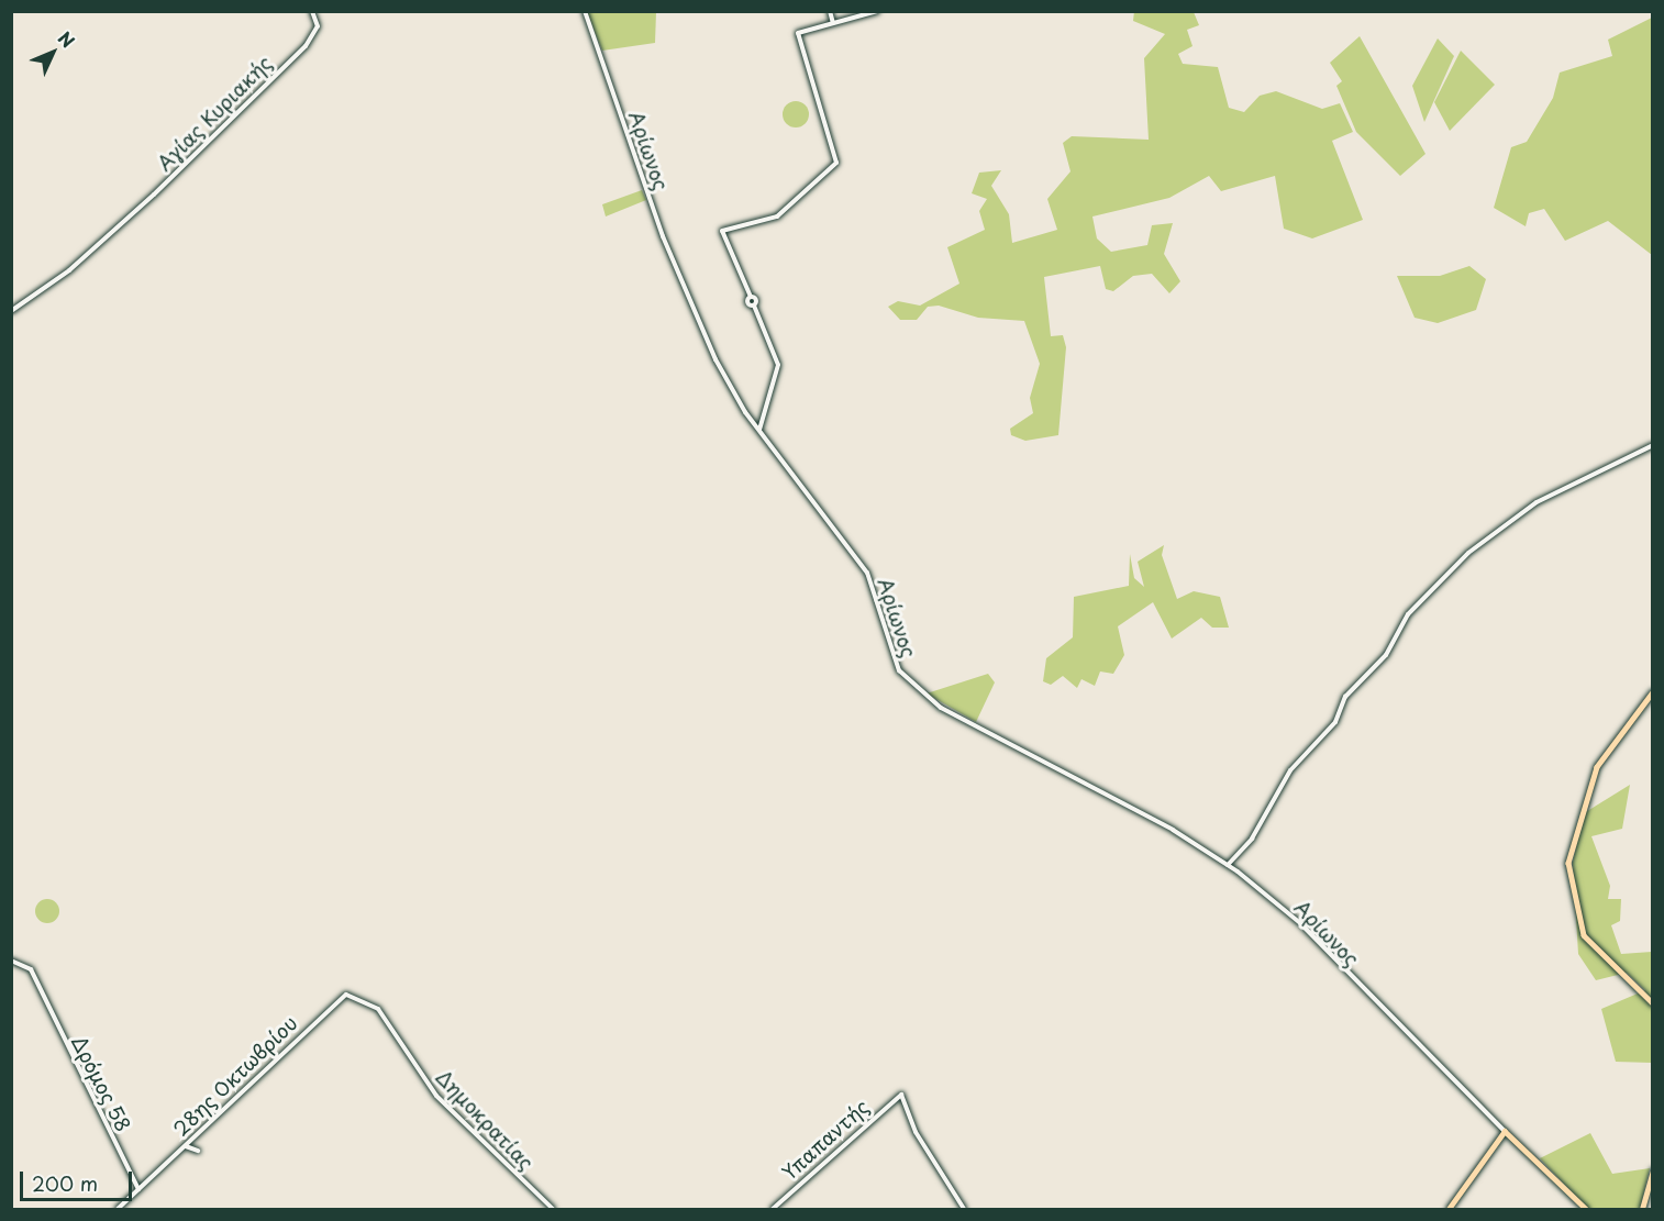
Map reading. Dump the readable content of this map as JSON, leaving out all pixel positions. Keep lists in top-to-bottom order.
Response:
{
  "streets": {
    "street": [
      "Αγίας Κυριακής",
      "Αρίωνος",
      "28ης Οκτωβρίου",
      "Δρόμος 58",
      "Δημοκρατίας",
      "Υπαπαντής"
    ]
  },
  "crossings": [
    ["28ης Οκτωβρίου", "Δρόμος 58"],
    ["28ης Οκτωβρίου", "Δημοκρατίας"]
  ],
  "scale_bar": "200 m",
  "north": "top right"
}
